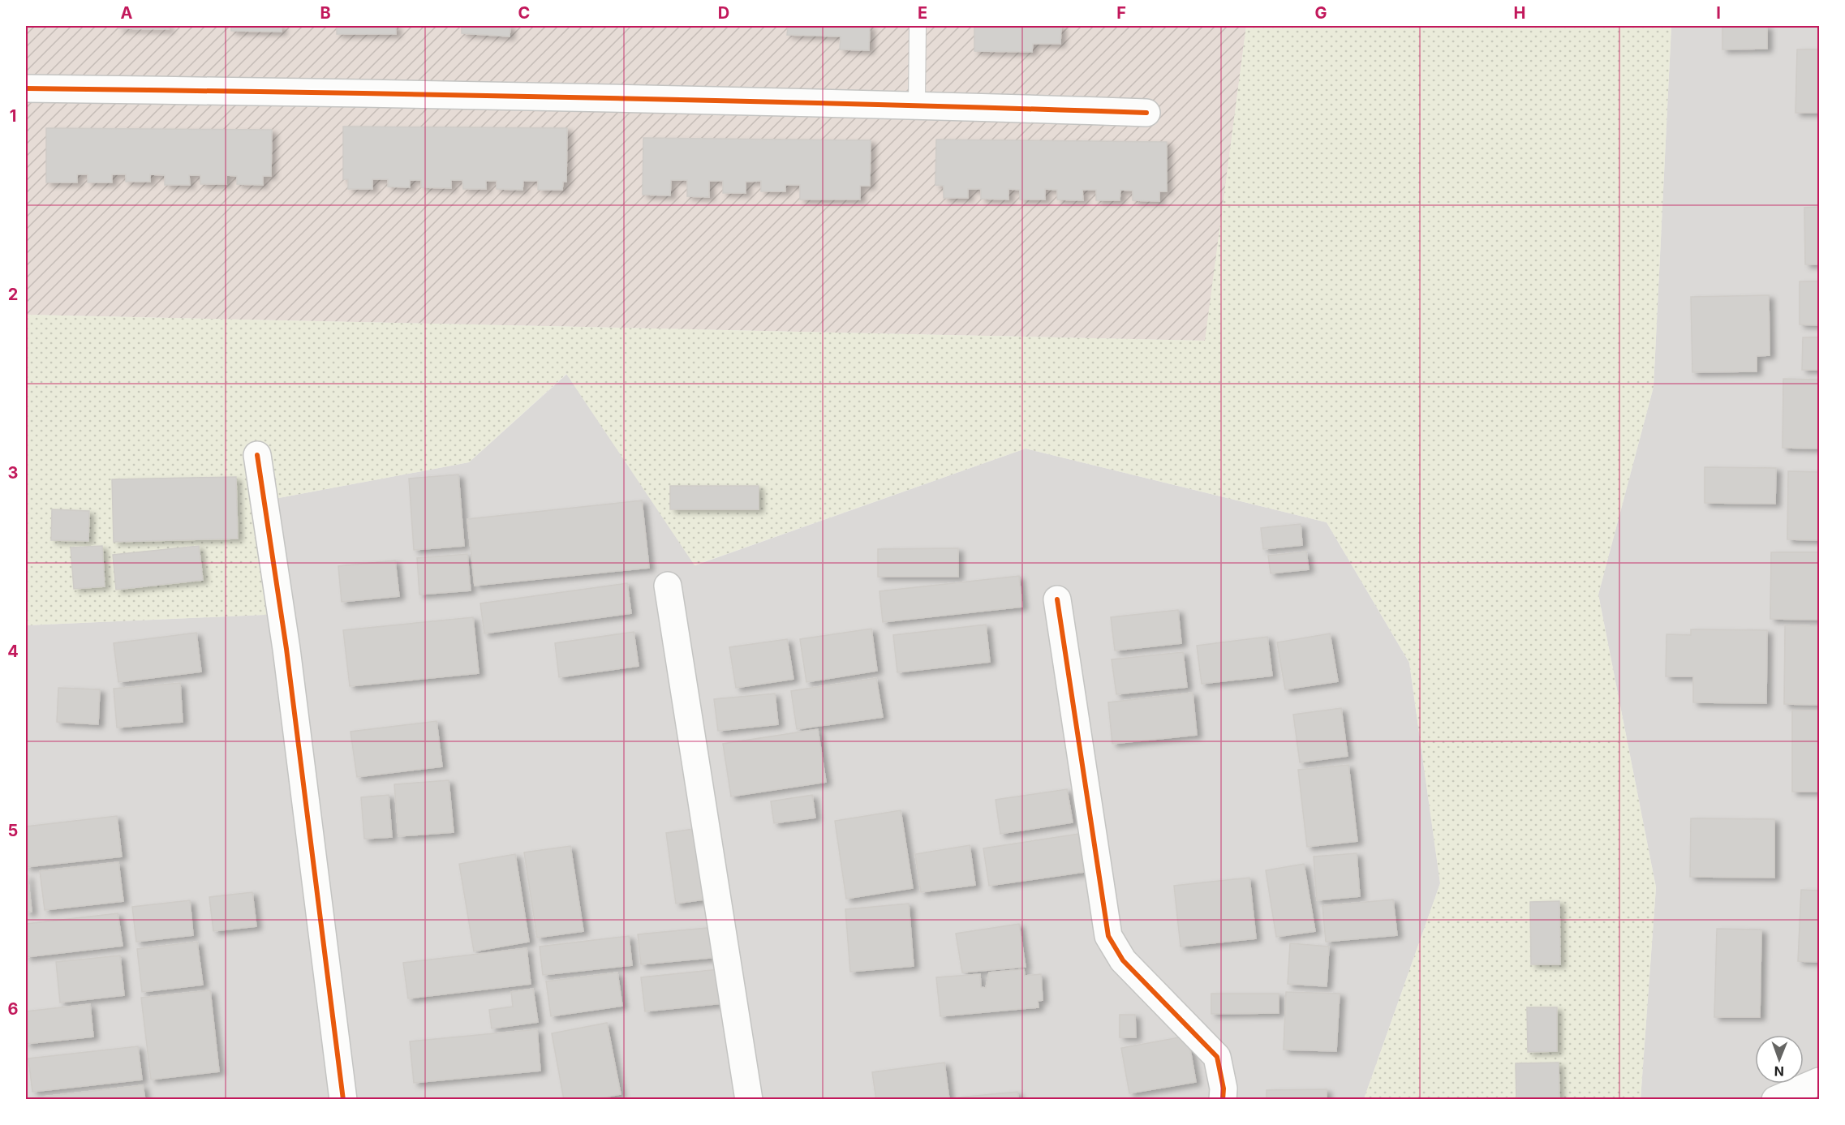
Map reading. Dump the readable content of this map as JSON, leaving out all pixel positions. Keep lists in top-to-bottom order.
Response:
{
  "north": "bottom",
  "grid": {
    "columns": [
      "A",
      "B",
      "C",
      "D",
      "E",
      "F",
      "G",
      "H",
      "I"
    ],
    "rows": [
      "1",
      "2",
      "3",
      "4",
      "5",
      "6"
    ]
  }
}
